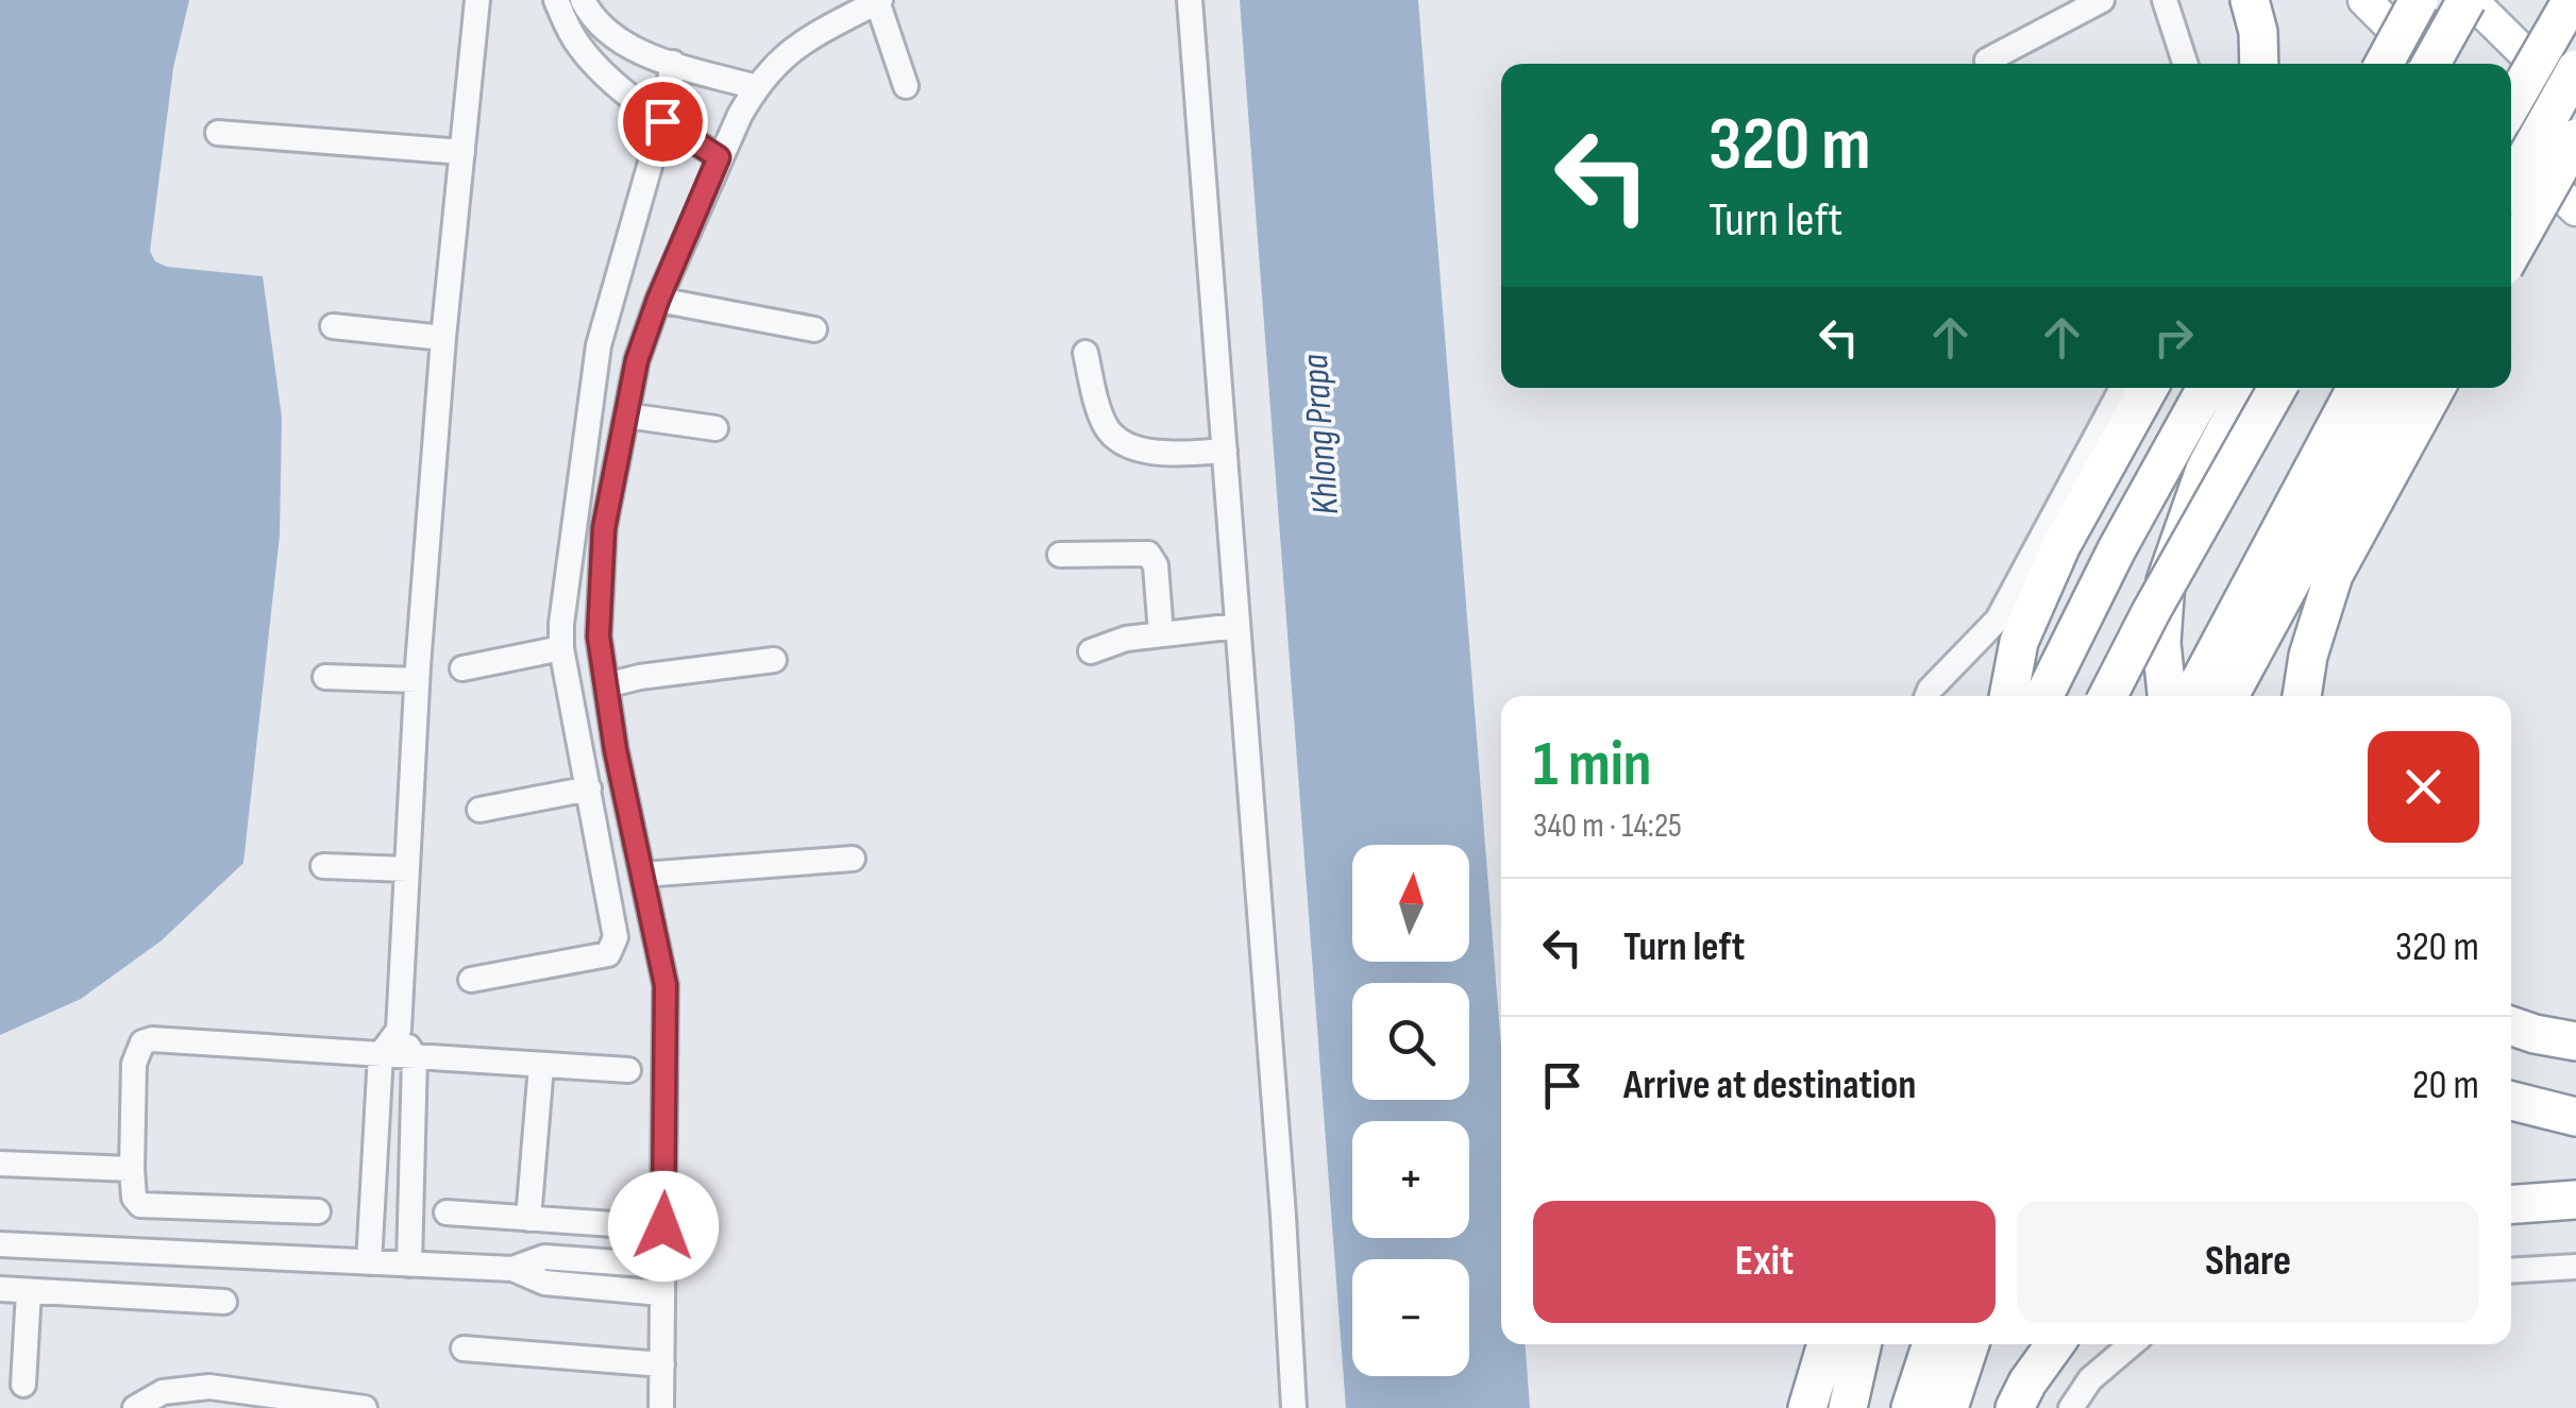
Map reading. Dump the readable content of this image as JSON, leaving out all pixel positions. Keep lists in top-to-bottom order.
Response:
{
  "water": ["Khlong Prapa"],
  "north": "top",
  "page": {
    "turn": ["320 m", "Turn left"],
    "heading": ["1 min", "340 m · 14:25"],
    "map_buttons": ["+", "−"],
    "list": [
      {
        "name": "Turn left",
        "value": "320 m"
      },
      {
        "name": "Arrive at destination",
        "value": "20 m"
      }
    ],
    "buttons": ["Exit", "Share"]
  }
}
